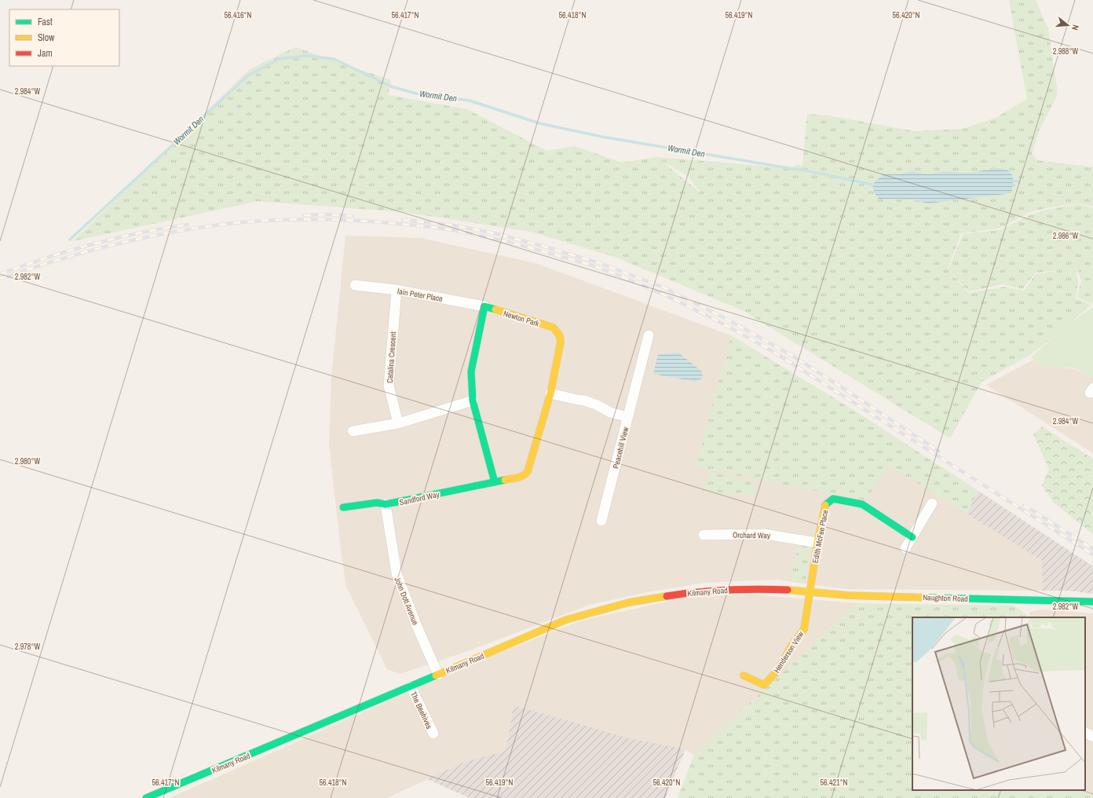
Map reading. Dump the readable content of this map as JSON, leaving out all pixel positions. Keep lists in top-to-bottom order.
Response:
{
  "streets": {
    "main road": [
      "Newton Park",
      "Sandford Way",
      "Edith McFee Place",
      "Kilmany Road",
      "Naughton Road",
      "Henderson View"
    ],
    "street": [
      "Iain Peter Place",
      "Catalina Crescent",
      "Peacehill View",
      "Orchard Way",
      "John Dott Avenue",
      "The Beehives"
    ]
  },
  "crossings": [
    ["Iain Peter Place", "Newton Park"],
    ["Iain Peter Place", "Catalina Crescent"],
    ["Newton Park", "Peacehill View"],
    ["Newton Park", "Sandford Way"],
    ["Sandford Way", "John Dott Avenue"],
    ["Orchard Way", "Edith McFee Place"],
    ["Edith McFee Place", "Naughton Road"],
    ["Edith McFee Place", "Henderson View"],
    ["Kilmany Road", "Naughton Road"],
    ["Kilmany Road", "John Dott Avenue"],
    ["Kilmany Road", "The Beehives"],
    ["Naughton Road", "Henderson View"]
  ],
  "water": ["Wormit Den"],
  "legend": ["Fast", "Slow", "Jam"],
  "north": "right",
  "coordinates": [
    "56.416°N",
    "56.417°N",
    "56.418°N",
    "56.419°N",
    "56.420°N",
    "2.988°W",
    "2.984°W",
    "2.986°W",
    "2.982°W",
    "2.980°W",
    "2.978°W",
    "56.421°N"
  ]
}
